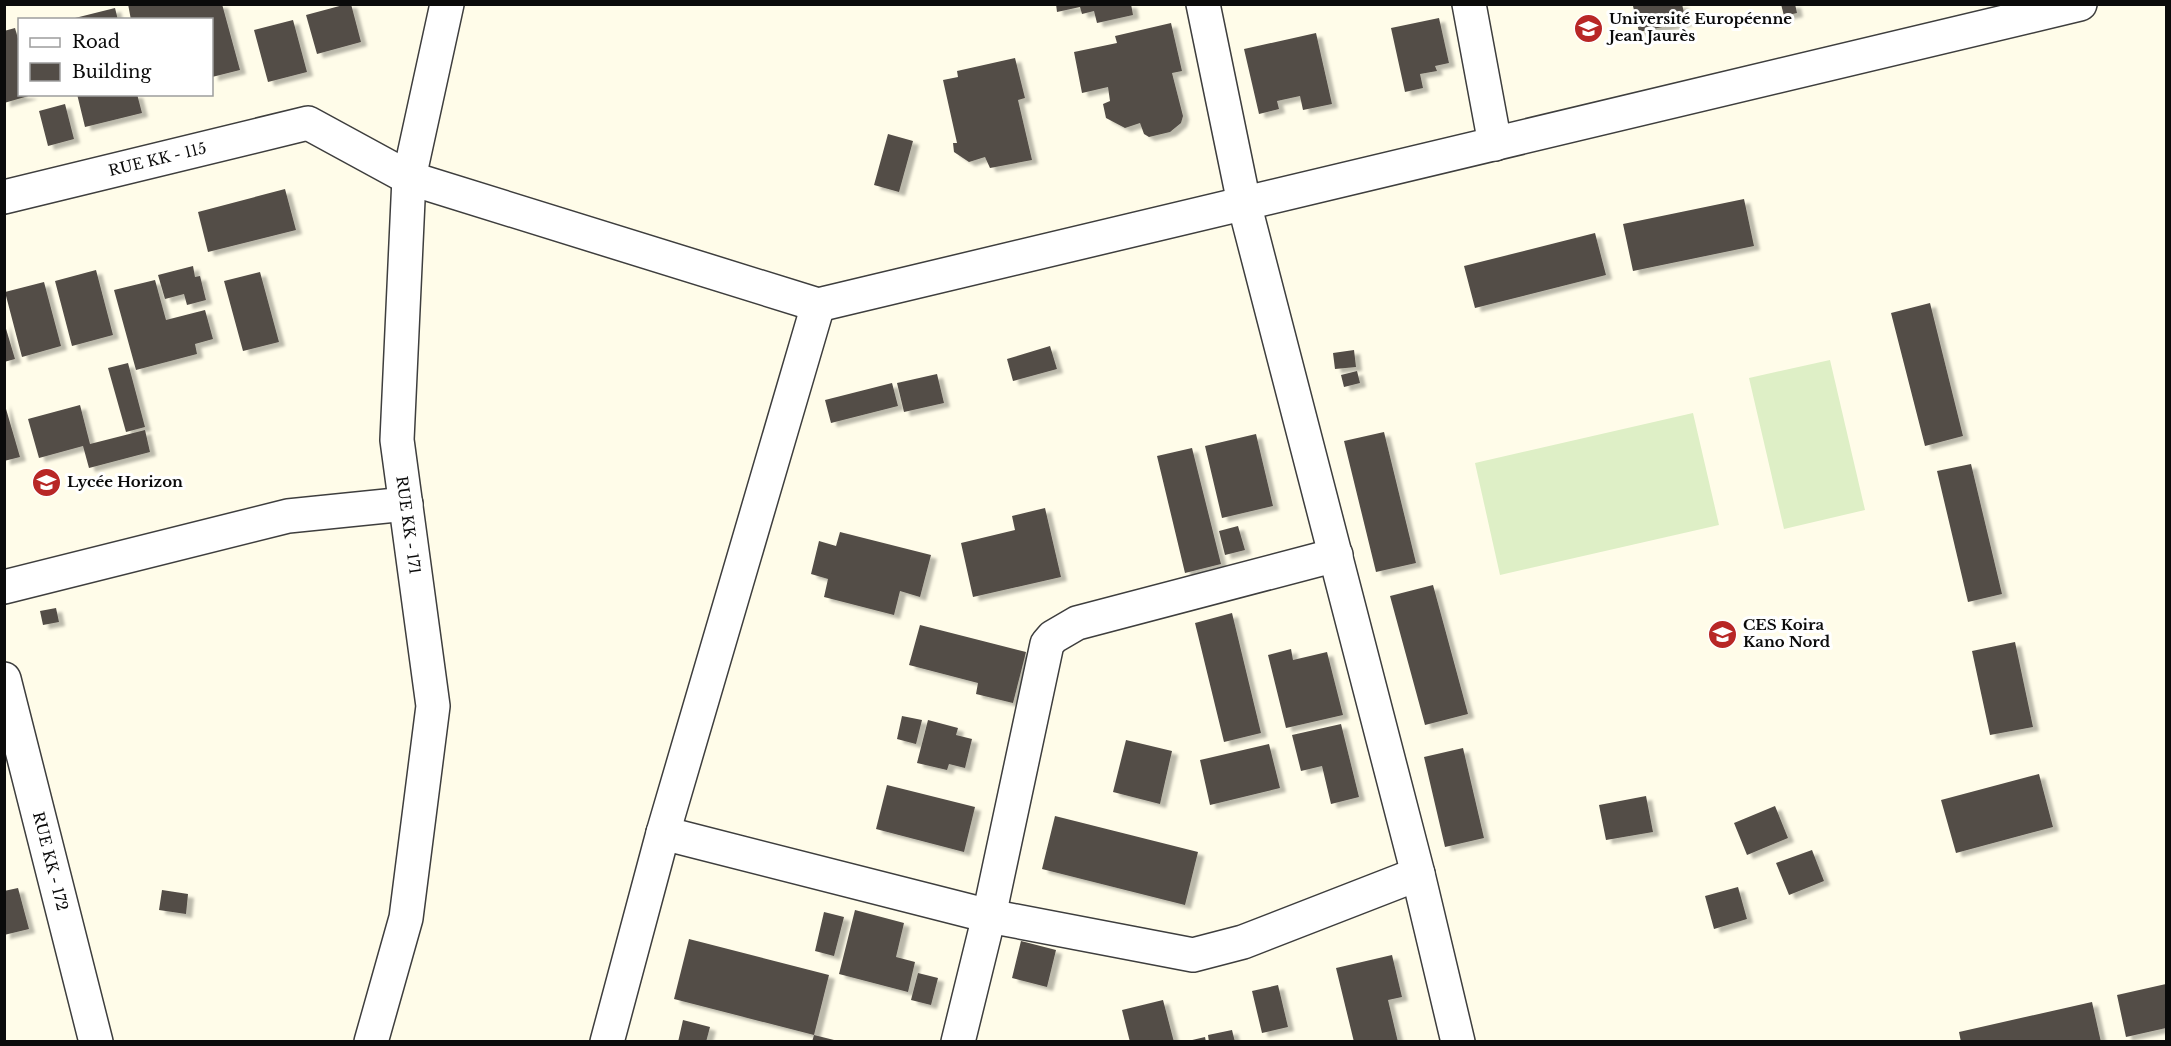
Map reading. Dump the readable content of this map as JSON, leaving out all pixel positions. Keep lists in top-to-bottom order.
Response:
{
  "streets": {
    "street": ["RUE KK - 115", "RUE KK - 171", "RUE KK - 172"]
  },
  "crossings": [
    ["RUE KK - 115", "RUE KK - 171"]
  ],
  "places": {
    "school or university": ["Université Européenne Jean Jaurès", "Lycée Horizon", "CES Koira Kano Nord"]
  },
  "legend": ["Road", "Building"]
}
